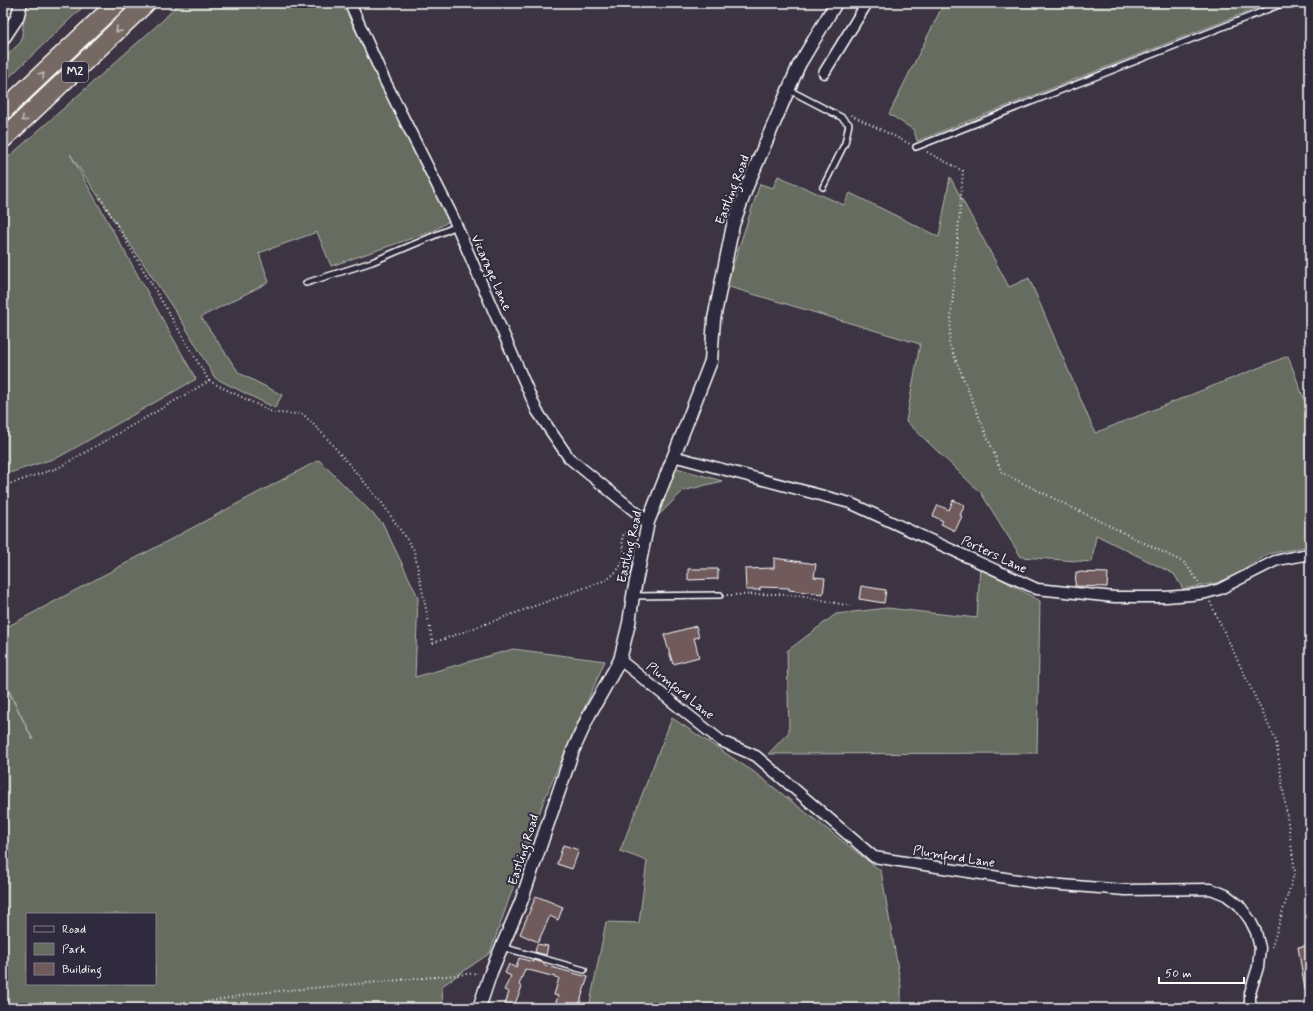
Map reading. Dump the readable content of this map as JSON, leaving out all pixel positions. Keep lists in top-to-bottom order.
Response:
{
  "streets": {
    "highway": ["M2"],
    "street": [
      "Eastling Road",
      "Vicarage Lane",
      "Porters Lane",
      "Plumford Lane"
    ]
  },
  "crossings": [
    ["Eastling Road", "Vicarage Lane"],
    ["Eastling Road", "Porters Lane"],
    ["Eastling Road", "Plumford Lane"]
  ],
  "legend": ["Road", "Park", "Building"],
  "scale_bar": "50 m"
}
